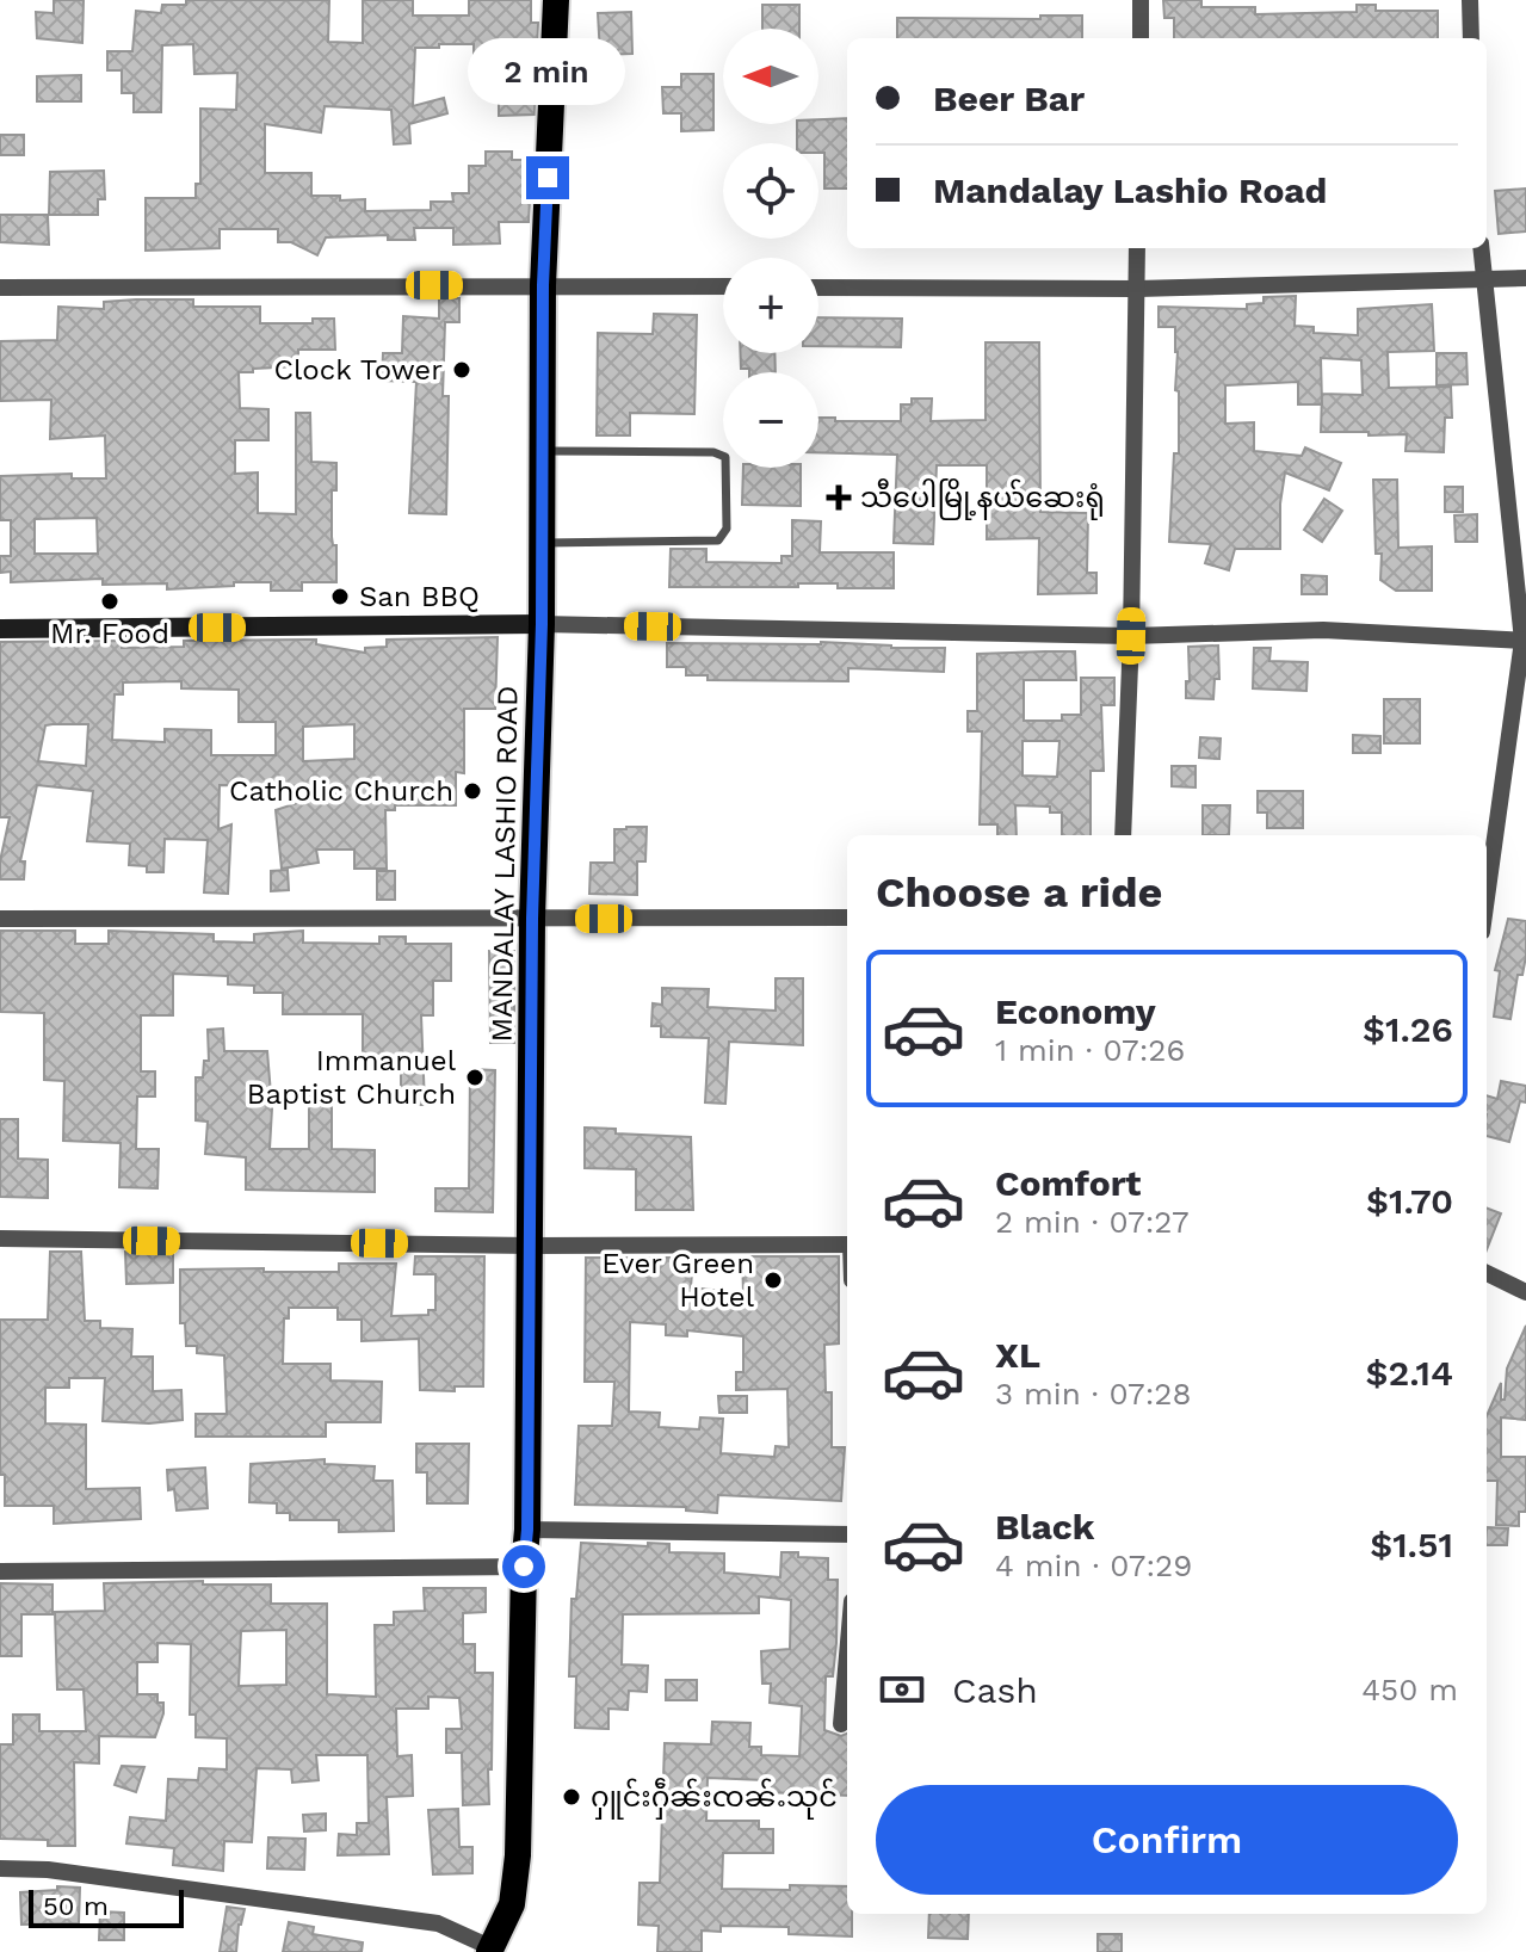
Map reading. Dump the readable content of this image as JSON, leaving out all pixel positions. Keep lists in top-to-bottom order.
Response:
{
  "streets": {
    "highway": ["MANDALAY LASHIO ROAD"]
  },
  "places": {
    "other": [
      "Clock Tower",
      "San BBQ",
      "Mr. Food",
      "Catholic Church",
      "Immanuel Baptist Church",
      "Ever Green Hotel",
      "ႁူင်းႁဵၼ်းၸၼ်ႉသုင်"
    ],
    "health": ["သီပေါမြို့နယ်ဆေးရုံ"]
  },
  "scale_bar": "50 m",
  "north": "left",
  "page": {
    "map_buttons": ["+", "−"],
    "bubble": "2 min",
    "banner": ["Beer Bar", "Mandalay Lashio Road"],
    "heading": "Choose a ride",
    "list": [
      {
        "name": "Economy",
        "note": "1 min · 07:26",
        "value": "$1.26"
      },
      {
        "name": "Comfort",
        "note": "2 min · 07:27",
        "value": "$1.70"
      },
      {
        "name": "XL",
        "note": "3 min · 07:28",
        "value": "$2.14"
      },
      {
        "name": "Black",
        "note": "4 min · 07:29",
        "value": "$1.51"
      }
    ],
    "pay": ["Cash", "450 m"],
    "buttons": "Confirm",
    "scale": "50 m"
  }
}
